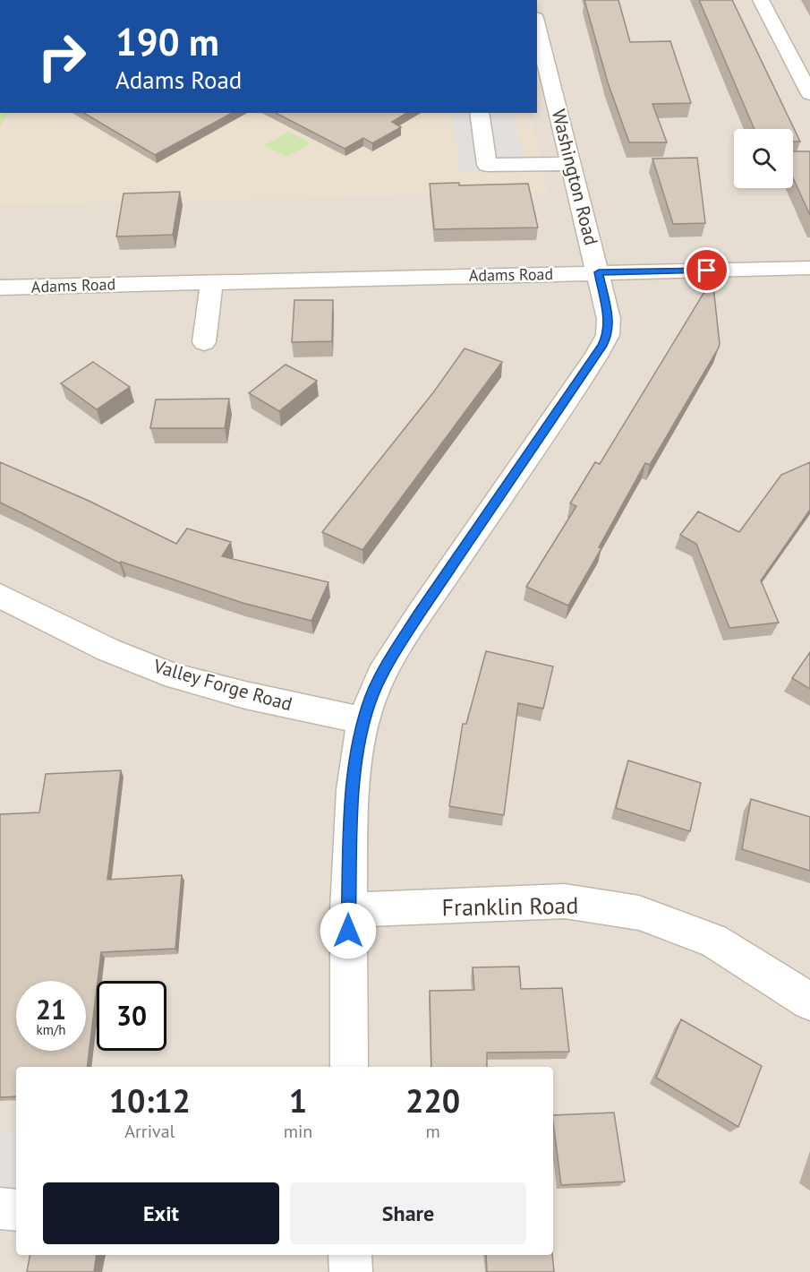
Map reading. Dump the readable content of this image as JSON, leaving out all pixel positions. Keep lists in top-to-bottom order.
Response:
{
  "streets": {
    "street": [
      "Washington Road",
      "Adams Road",
      "Valley Forge Road",
      "Franklin Road"
    ]
  },
  "crossings": [
    ["Washington Road", "Adams Road"],
    ["Washington Road", "Valley Forge Road"],
    ["Washington Road", "Franklin Road"]
  ],
  "page": {
    "turn": ["190 m", "Adams Road"],
    "speed": "21 km/h",
    "limit": "30",
    "eta": [
      "10:12",
      "Arrival",
      "1",
      "min",
      "220",
      "m"
    ],
    "buttons": ["Exit", "Share"]
  }
}
